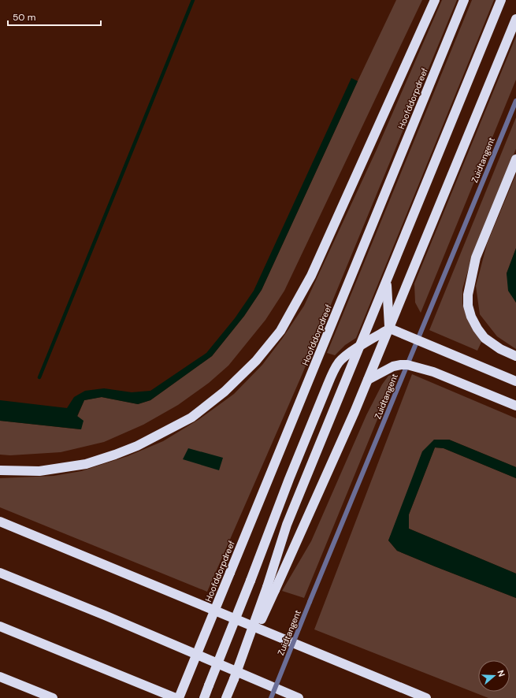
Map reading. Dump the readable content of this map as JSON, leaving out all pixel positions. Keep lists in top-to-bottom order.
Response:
{
  "streets": {
    "highway": ["Hoofddorpdreef"],
    "lane": ["Zuidtangent"]
  },
  "scale_bar": "50 m",
  "north": "right"
}
